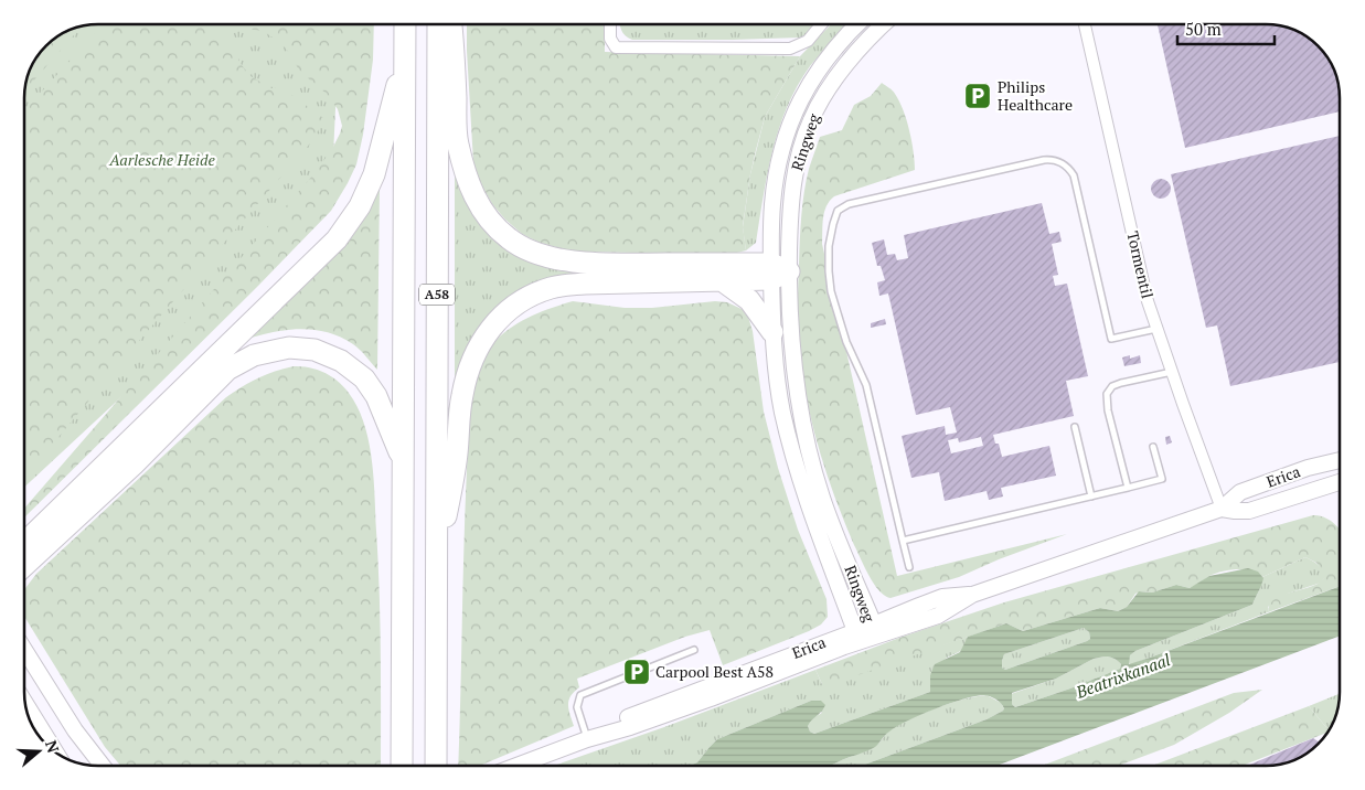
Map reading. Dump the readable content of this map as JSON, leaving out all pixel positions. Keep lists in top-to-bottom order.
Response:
{
  "streets": {
    "highway": ["A58"],
    "main road": ["Ringweg", "Erica"],
    "street": ["Tormentil"]
  },
  "crossings": [
    ["Ringweg", "A58"],
    ["Ringweg", "Erica"],
    ["Tormentil", "Erica"]
  ],
  "water": ["Beatrixkanaal"],
  "parks": ["Aarlesche Heide"],
  "places": {
    "parking": ["Philips Healthcare", "Carpool Best A58"]
  },
  "scale_bar": "50 m",
  "north": "right"
}
